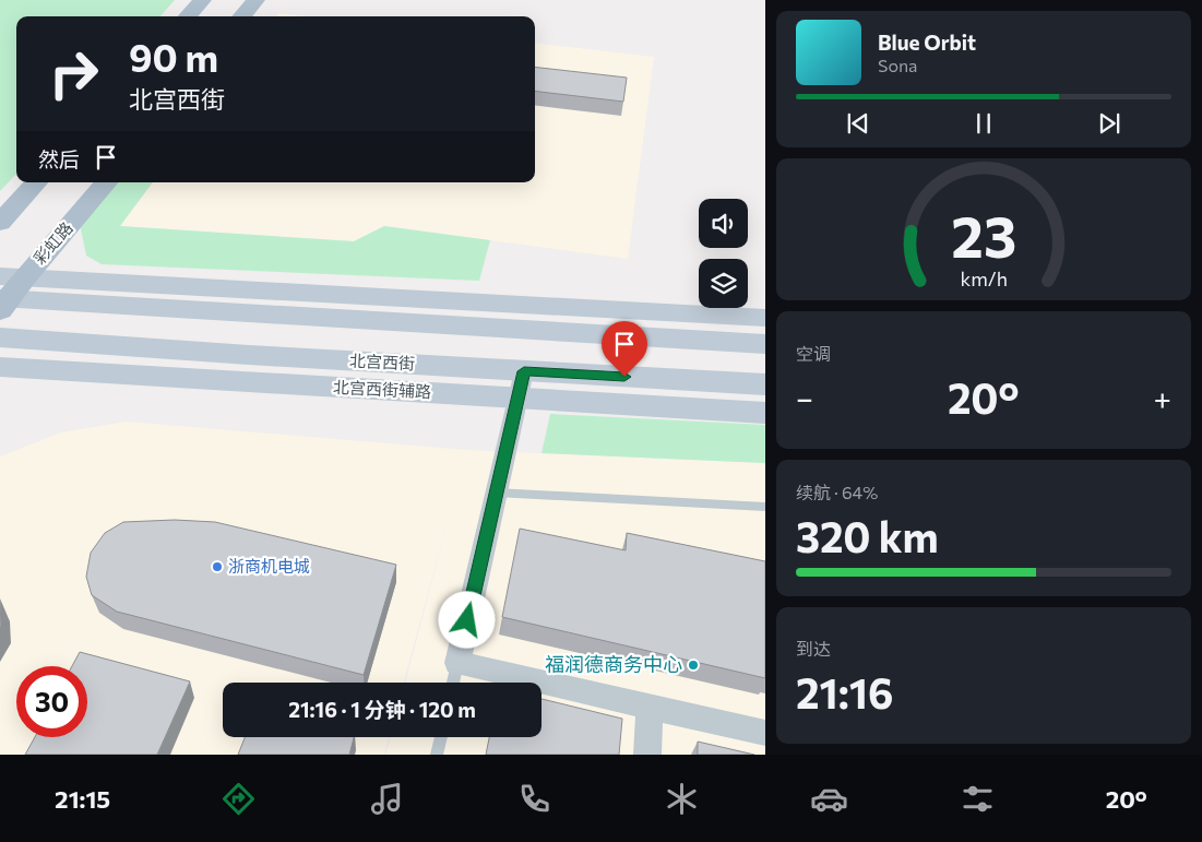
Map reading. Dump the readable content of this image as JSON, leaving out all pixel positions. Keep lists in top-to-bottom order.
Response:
{
  "streets": {
    "main road": ["彩虹路", "北宫西街", "北宫西街辅路"]
  },
  "places": ["浙商机电城", "福润德商务中心"],
  "page": {
    "turn": ["90 m", "北宫西街"],
    "song": ["Blue Orbit", "Sona"],
    "then": "然后",
    "tile": [
      "空调",
      ["续航 · 64%", "320 km"],
      ["到达", "21:16"]
    ],
    "heat": ["−", "20°", "+"],
    "limit": "30",
    "trip": "21:16 · 1 分钟 · 120 m",
    "tabs": ["21:15", "20°"],
    "gauge": ["23", "km/h"]
  }
}
